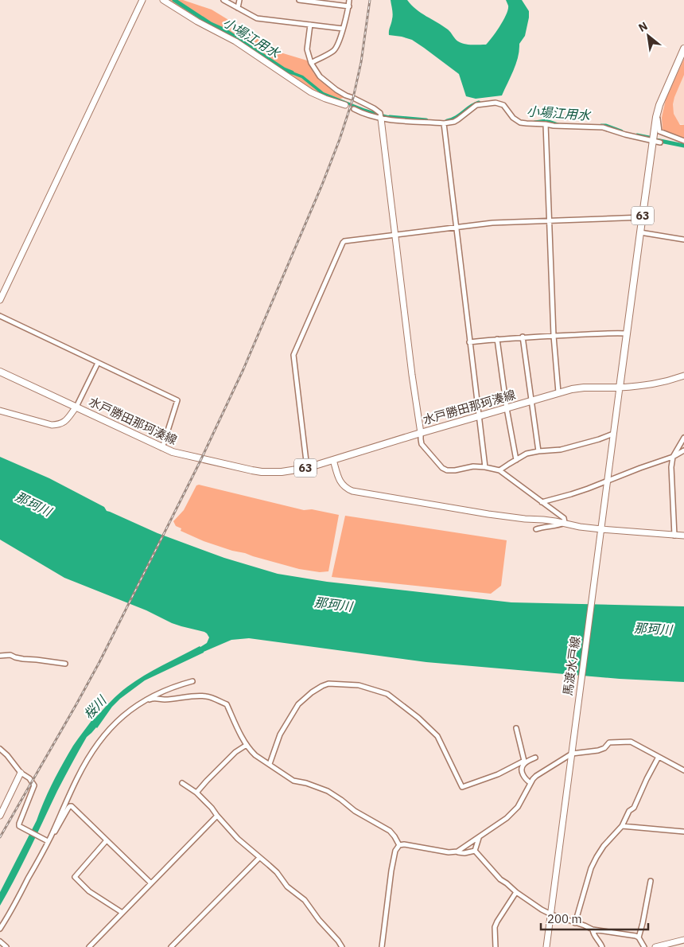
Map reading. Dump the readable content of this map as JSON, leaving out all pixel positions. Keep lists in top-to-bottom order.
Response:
{
  "streets": {
    "main road": ["63", "水戸勝田那珂湊線"],
    "street": ["馬渡水戸線"]
  },
  "crossings": [
    ["63", "水戸勝田那珂湊線"],
    ["63", "馬渡水戸線"],
    ["水戸勝田那珂湊線", "馬渡水戸線"]
  ],
  "water": ["小場江用水", "那珂川", "桜川"],
  "scale_bar": "200 m",
  "north": "top left"
}
